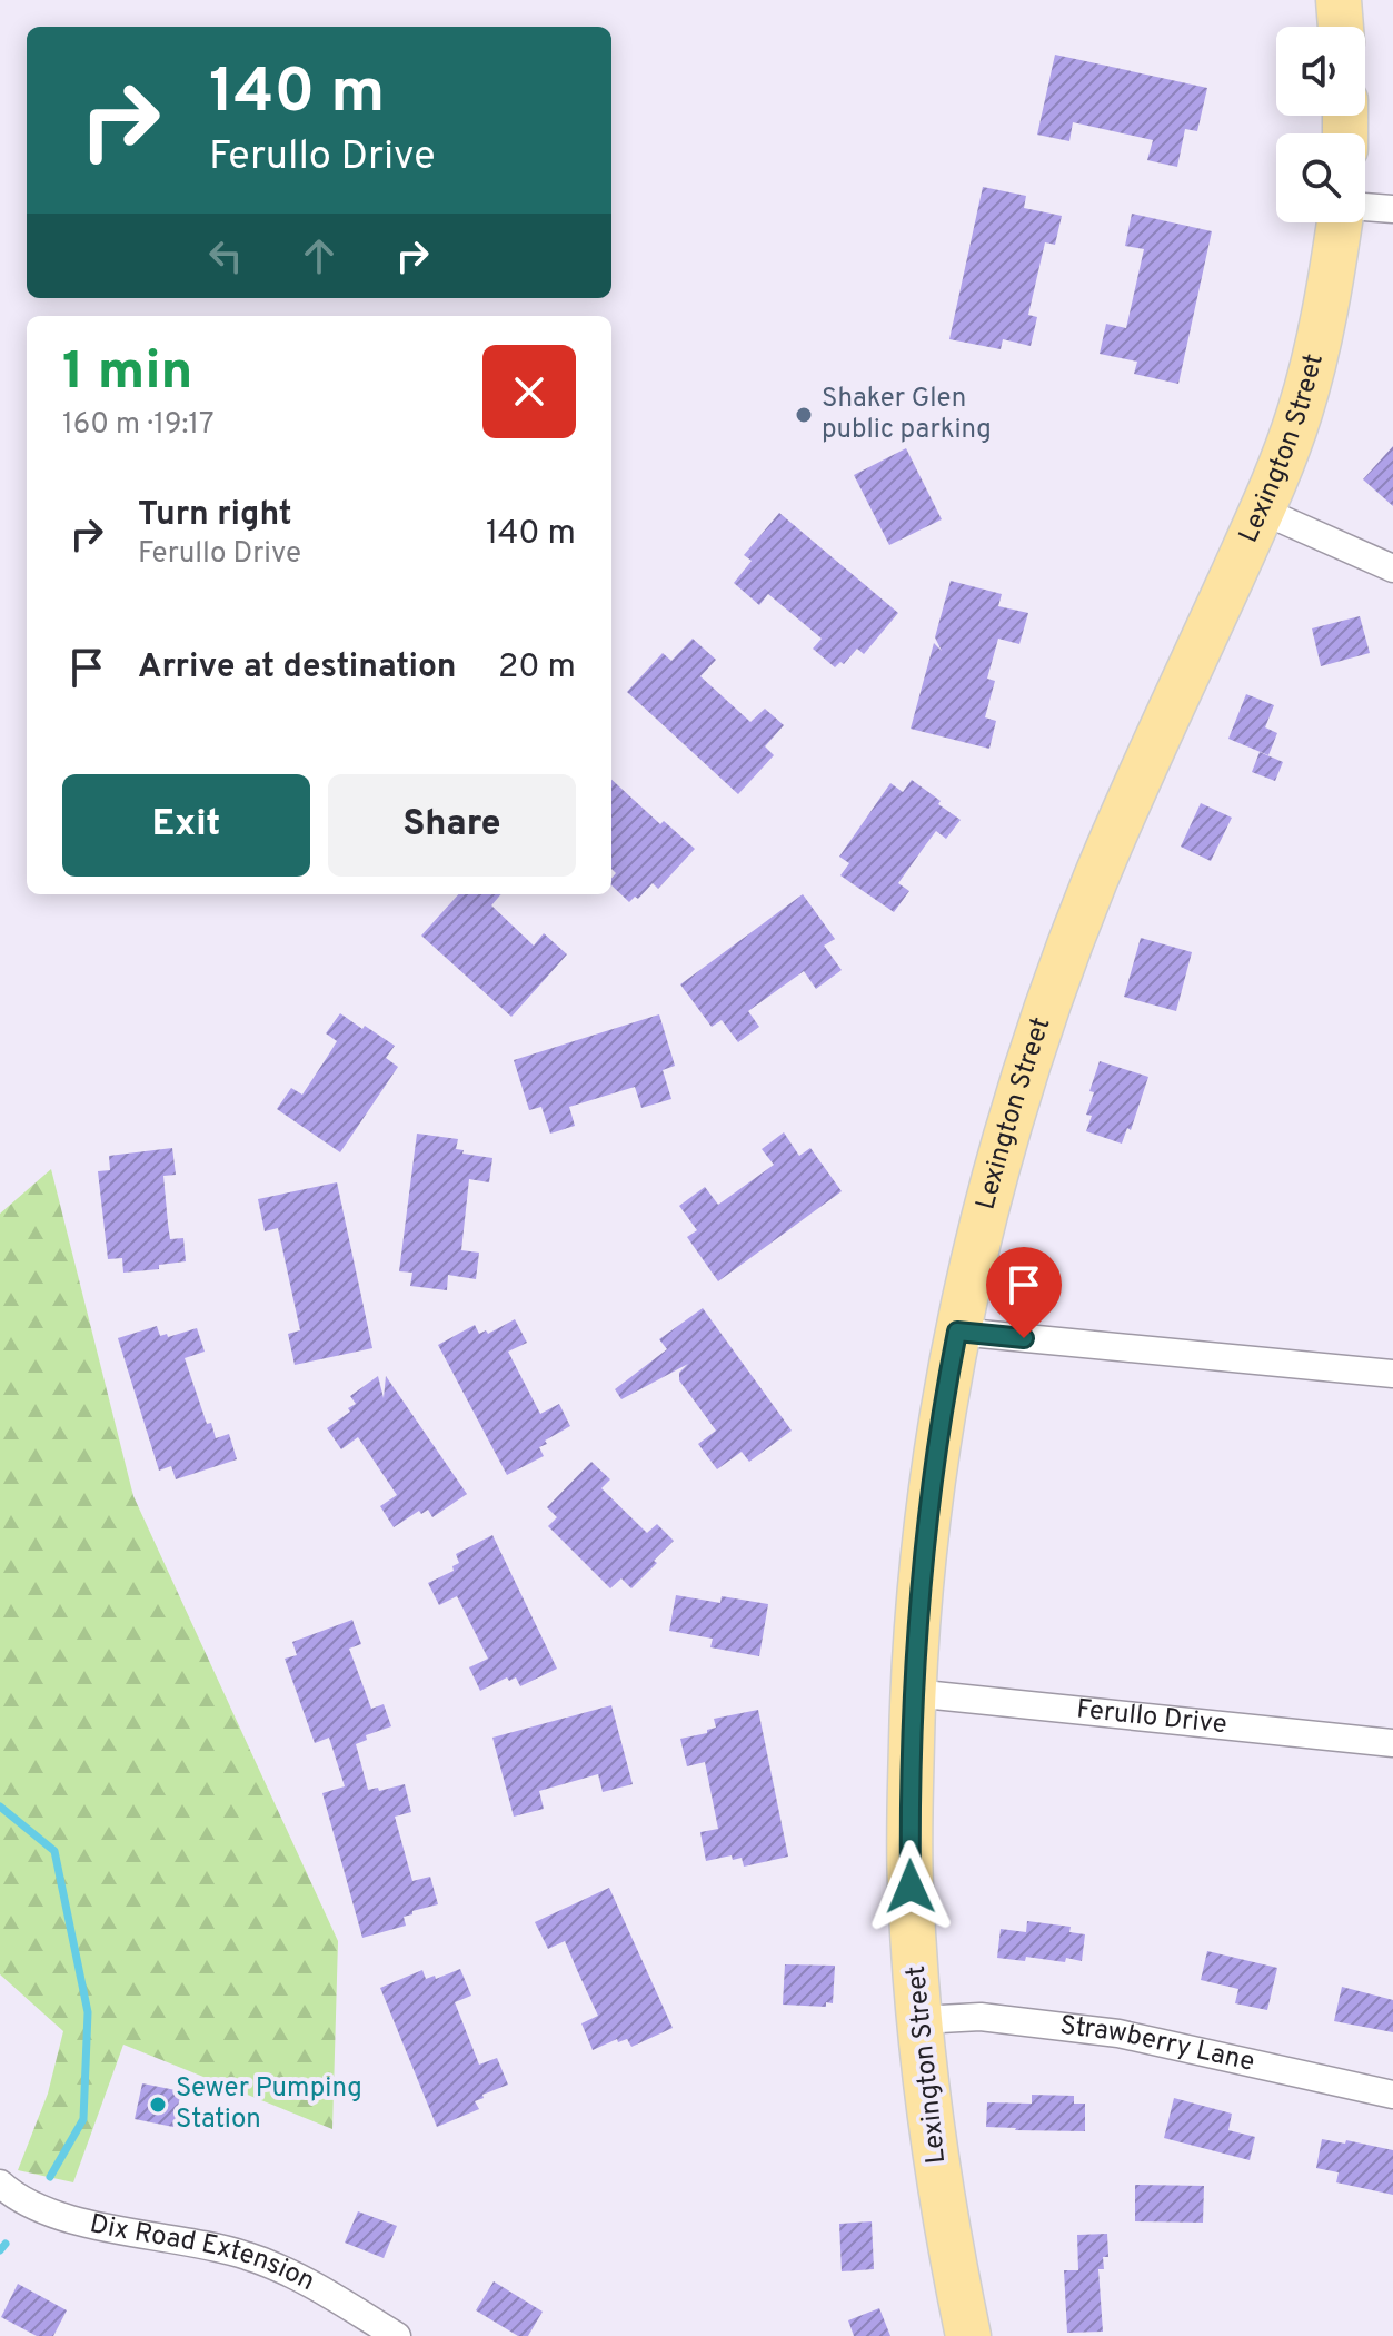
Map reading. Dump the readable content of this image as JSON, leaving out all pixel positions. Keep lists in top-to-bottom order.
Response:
{
  "streets": {
    "main road": ["Lexington Street"],
    "street": ["Ferullo Drive", "Strawberry Lane", "Dix Road Extension"]
  },
  "crossings": [
    ["Lexington Street", "Ferullo Drive"],
    ["Lexington Street", "Strawberry Lane"]
  ],
  "places": ["Shaker Glen public parking", "Sewer Pumping Station"],
  "page": {
    "turn": ["140 m", "Ferullo Drive"],
    "heading": ["1 min", "160 m · 19:17"],
    "list": [
      {
        "name": "Turn right",
        "note": "Ferullo Drive",
        "value": "140 m"
      },
      {
        "name": "Arrive at destination",
        "value": "20 m"
      }
    ],
    "buttons": ["Exit", "Share"]
  }
}
